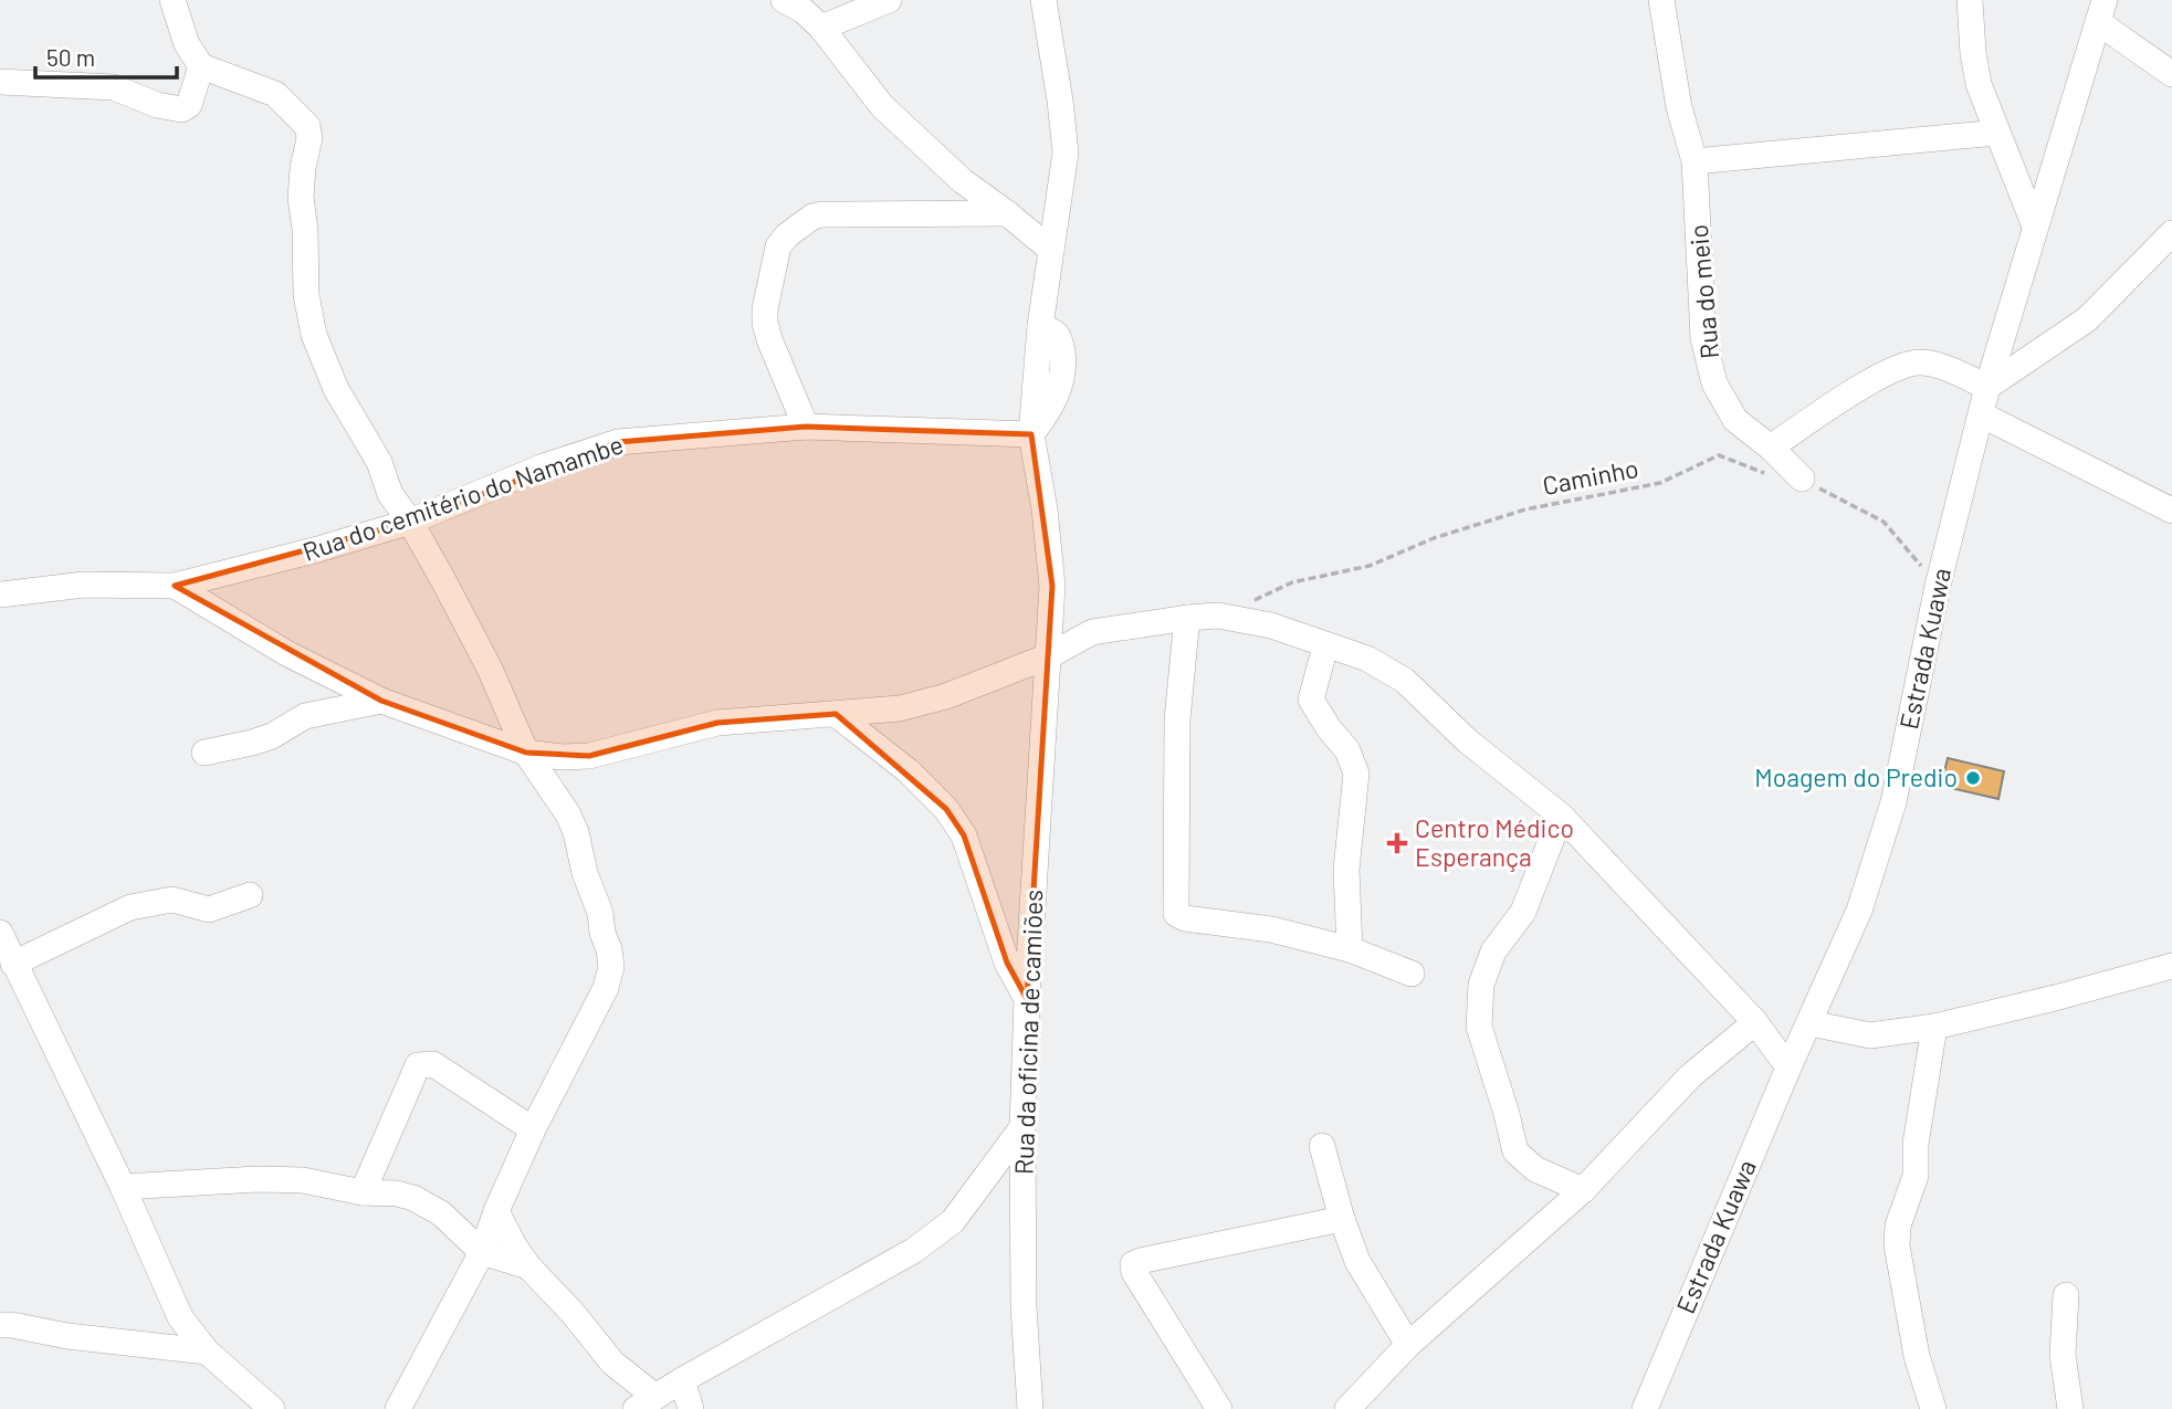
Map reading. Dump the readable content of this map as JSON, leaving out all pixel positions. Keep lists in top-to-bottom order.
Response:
{
  "streets": {
    "street": [
      "Rua do meio",
      "Rua do cemitério do Namambe",
      "Estrada Kuawa",
      "Rua da oficina de camiões"
    ],
    "path": ["Caminho"]
  },
  "crossings": [
    ["Rua do cemitério do Namambe", "Rua da oficina de camiões"]
  ],
  "places": {
    "other": ["Moagem do Predio"],
    "health": ["Centro Médico Esperança"]
  },
  "scale_bar": "50 m"
}
